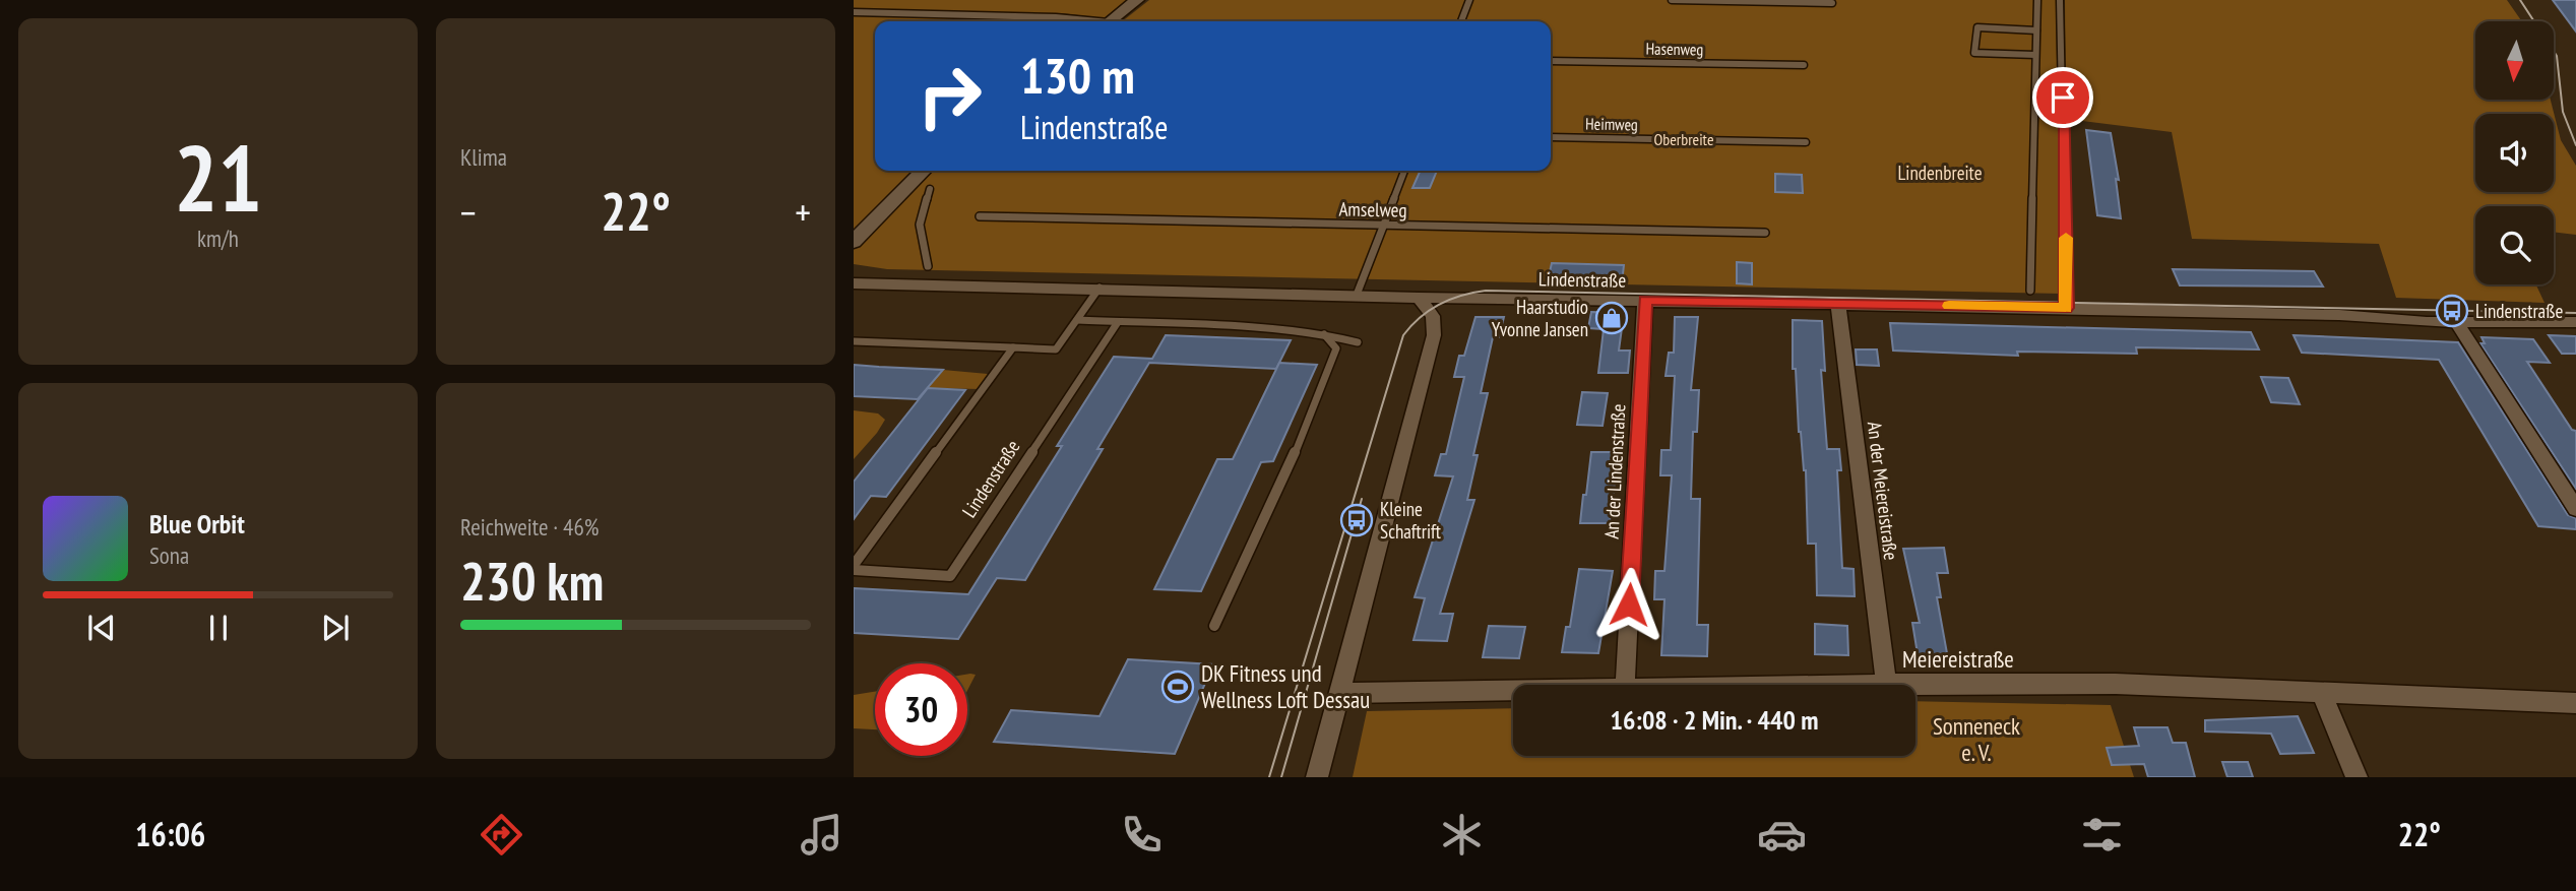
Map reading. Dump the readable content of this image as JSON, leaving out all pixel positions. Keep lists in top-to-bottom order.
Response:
{
  "streets": {
    "street": [
      "Lindenstraße",
      "An der Lindenstraße",
      "An der Meiereistraße",
      "Meiereistraße"
    ],
    "lane": ["Hasenweg", "Heimweg", "Amselweg"]
  },
  "crossings": [
    ["Lindenstraße", "An der Lindenstraße"],
    ["Lindenstraße", "An der Meiereistraße"],
    ["An der Meiereistraße", "Meiereistraße"]
  ],
  "parks": ["Oberbreite", "Lindenbreite", "Sonneneck e. V."],
  "places": {
    "bus stop": ["Lindenstraße", "Kleine Schaftrift"],
    "shop": ["Haarstudio Yvonne Jansen"],
    "sports": ["DK Fitness und Wellness Loft Dessau"]
  },
  "north": "bottom",
  "page": {
    "tile": [
      ["21", "km/h"],
      "Klima",
      ["Reichweite · 46%", "230 km"]
    ],
    "turn": ["130 m", "Lindenstraße"],
    "heat": ["−", "22°", "+"],
    "song": ["Blue Orbit", "Sona"],
    "limit": "30",
    "trip": "16:08 · 2 Min. · 440 m",
    "tabs": ["16:06", "22°"]
  }
}
